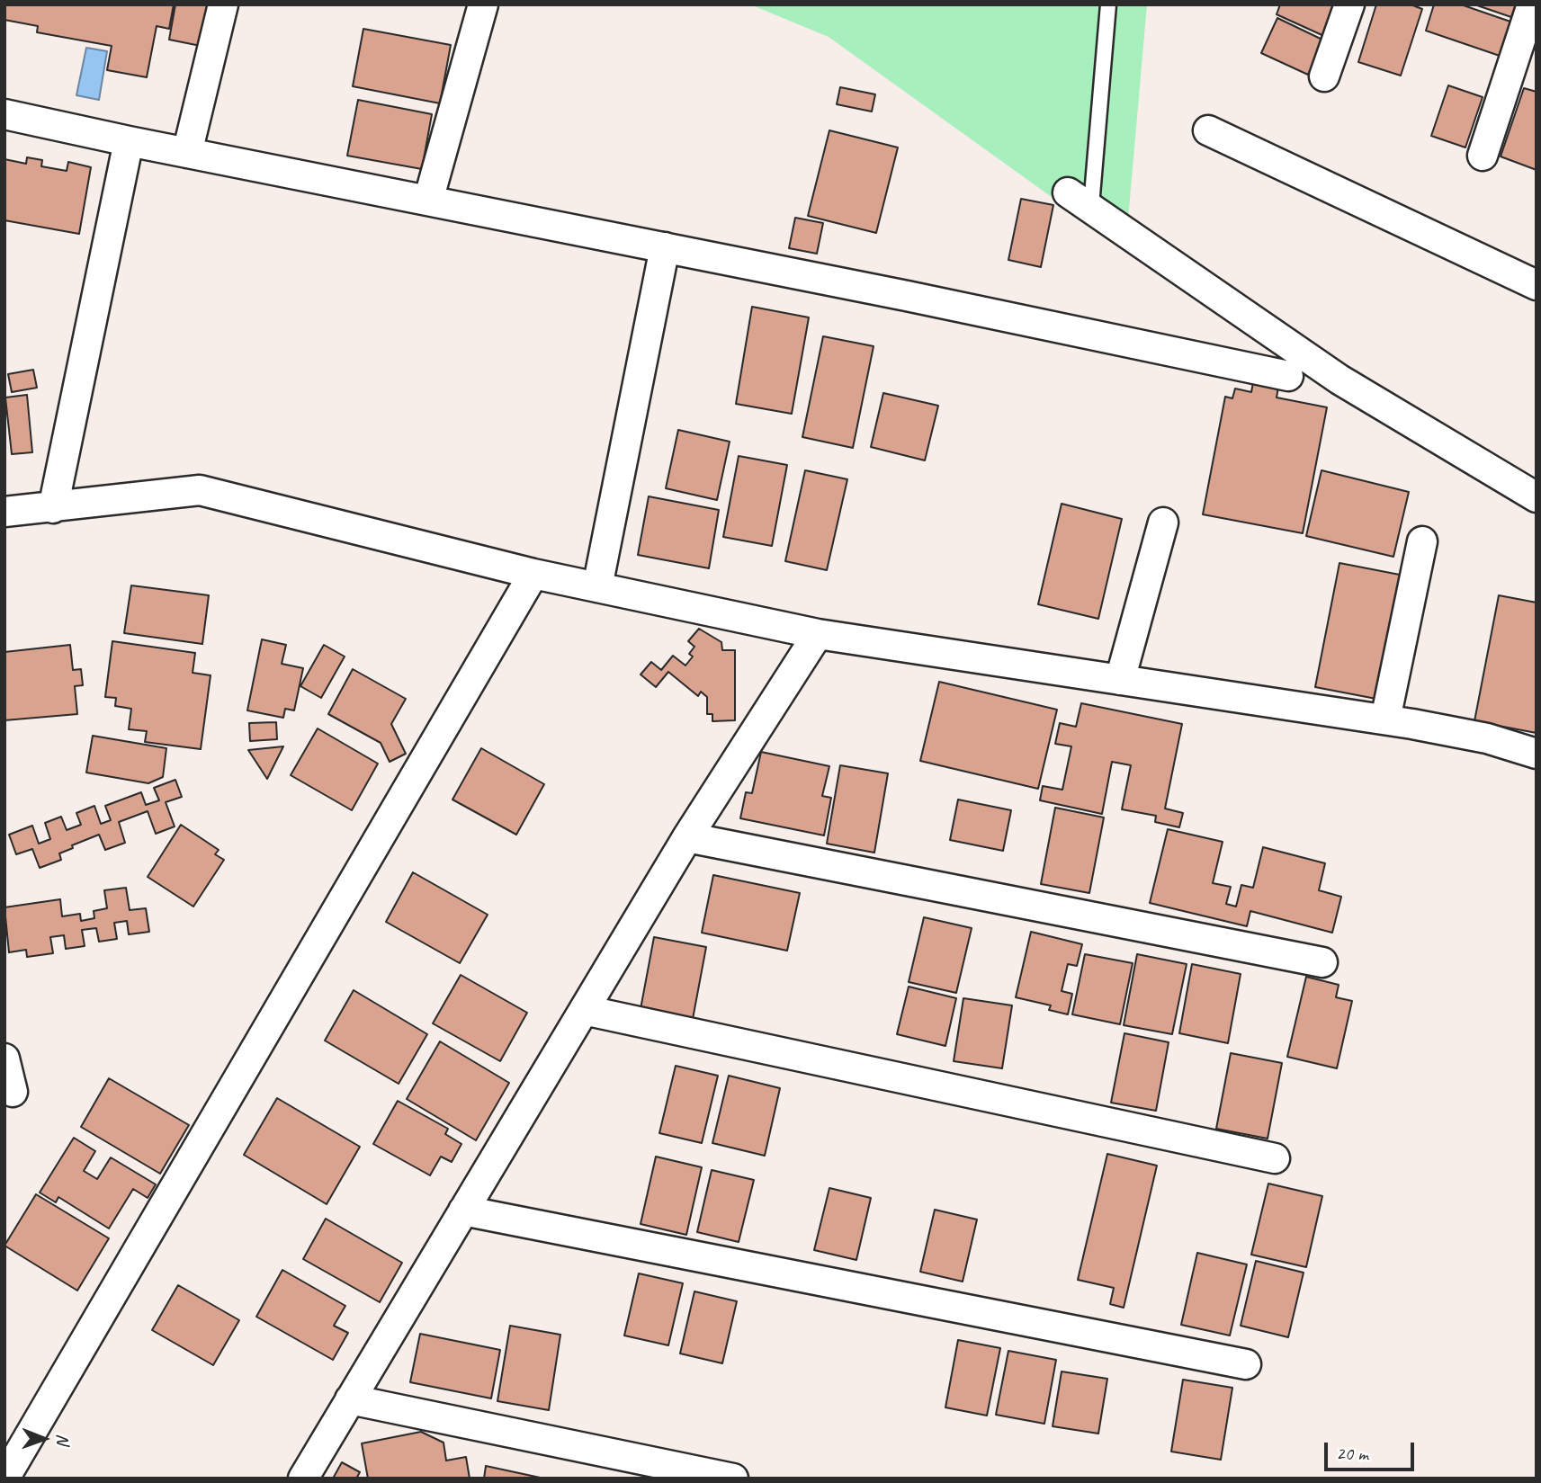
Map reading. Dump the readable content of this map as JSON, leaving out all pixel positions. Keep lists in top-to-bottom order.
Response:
{
  "scale_bar": "20 m",
  "north": "right"
}
